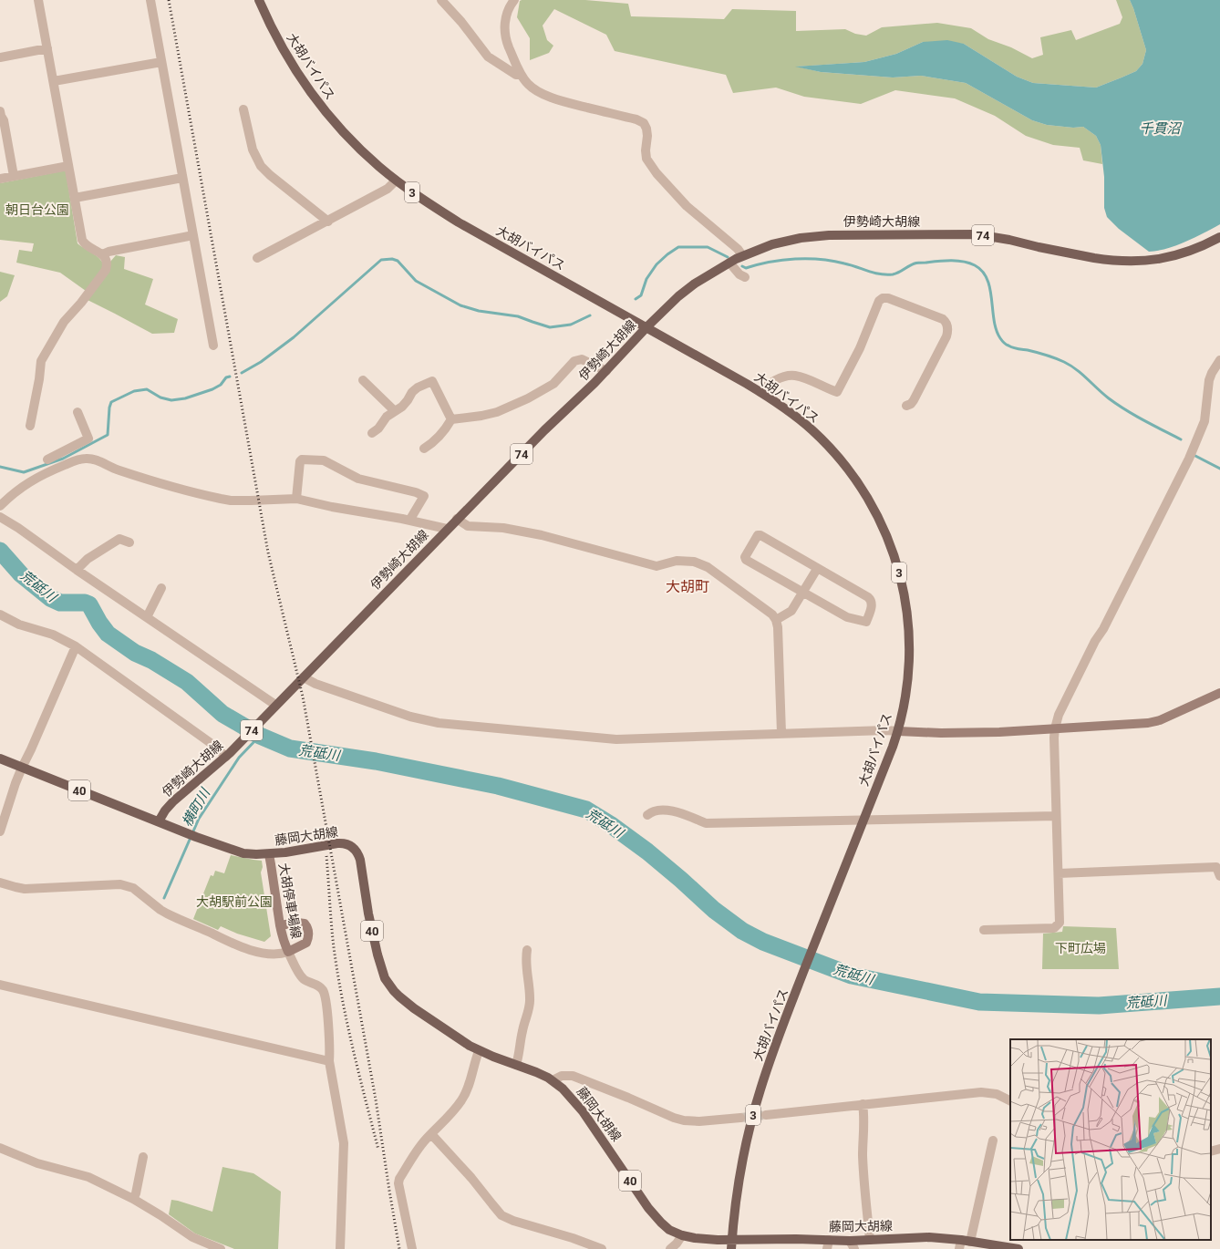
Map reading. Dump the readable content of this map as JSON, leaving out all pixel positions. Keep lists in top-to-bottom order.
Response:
{
  "streets": {
    "main road": [
      "大胡バイパス",
      "3",
      "伊勢崎大胡線",
      "74",
      "40",
      "藤岡大胡線"
    ],
    "street": ["大胡停車場線"]
  },
  "crossings": [
    ["大胡バイパス", "伊勢崎大胡線"],
    ["大胡バイパス", "藤岡大胡線"],
    ["伊勢崎大胡線", "藤岡大胡線"],
    ["藤岡大胡線", "大胡停車場線"]
  ],
  "districts": ["大胡町"],
  "water": ["千貫沼", "荒砥川", "横町川"],
  "parks": ["朝日台公園", "大胡駅前公園", "下町広場"]
}
